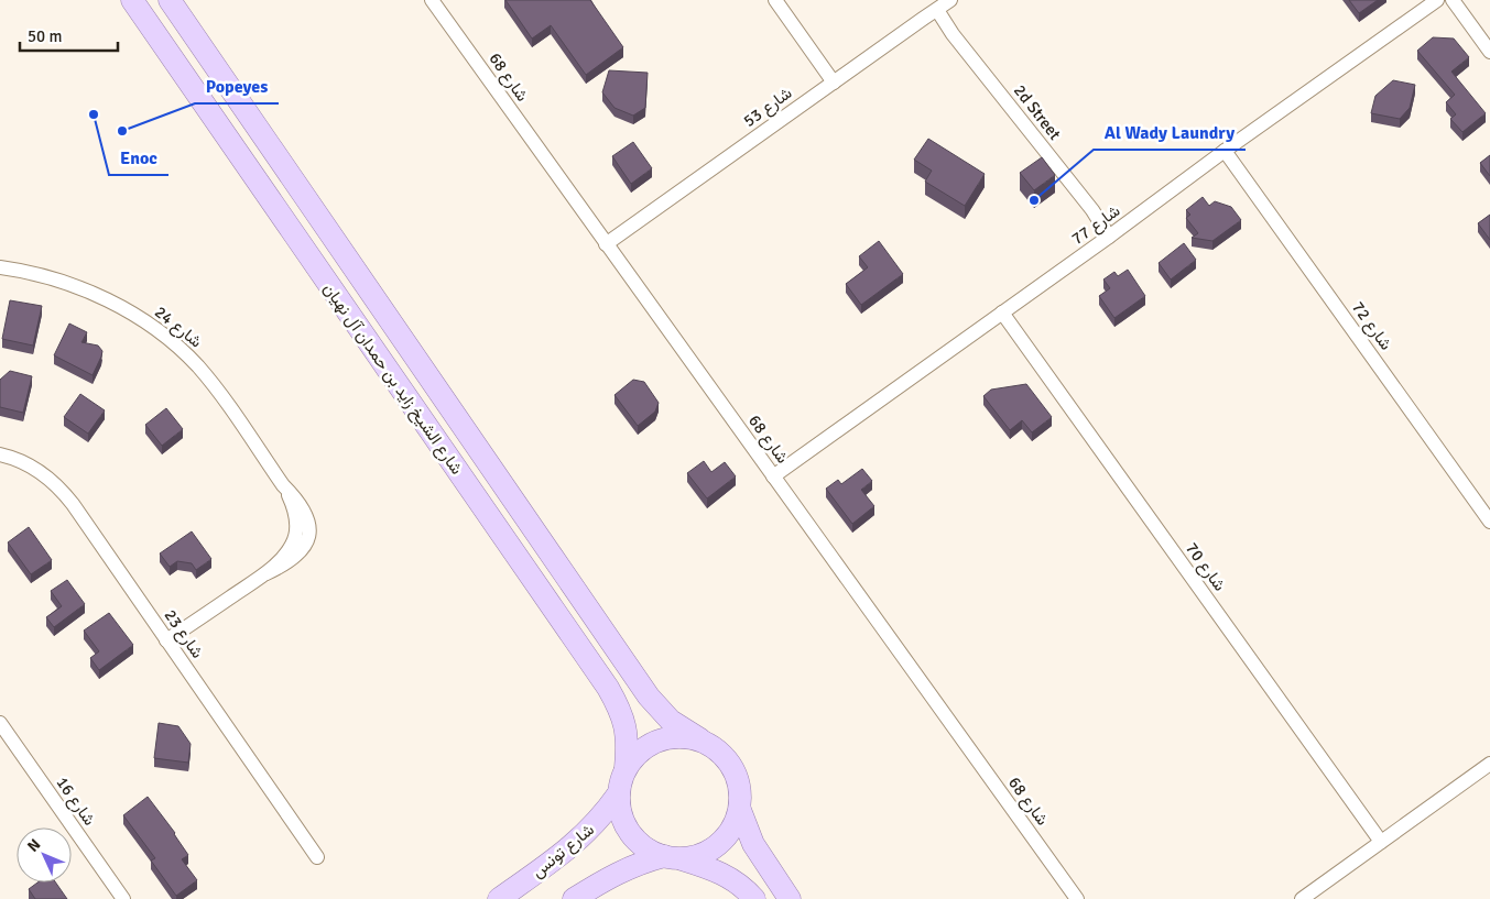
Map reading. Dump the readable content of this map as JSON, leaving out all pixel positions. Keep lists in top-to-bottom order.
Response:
{
  "streets": {
    "main road": ["شارع الشيخ زايد بن حمدان آل نهيان", "شارع تونس"],
    "street": [
      "شارع 68",
      "شارع 53",
      "2d Street",
      "شارع 77",
      "شارع 72",
      "شارع 24",
      "شارع 70",
      "شارع 23",
      "شارع 16"
    ]
  },
  "crossings": [
    ["شارع 68", "شارع 53"],
    ["شارع 68", "شارع 77"],
    ["شارع 53", "2d Street"],
    ["2d Street", "شارع 77"],
    ["شارع 77", "شارع 72"],
    ["شارع 77", "شارع 70"],
    ["شارع 24", "شارع 23"],
    ["شارع الشيخ زايد بن حمدان آل نهيان", "شارع تونس"]
  ],
  "places": ["Enoc", "Popeyes", "Al Wady Laundry"],
  "scale_bar": "50 m",
  "north": "top left"
}
